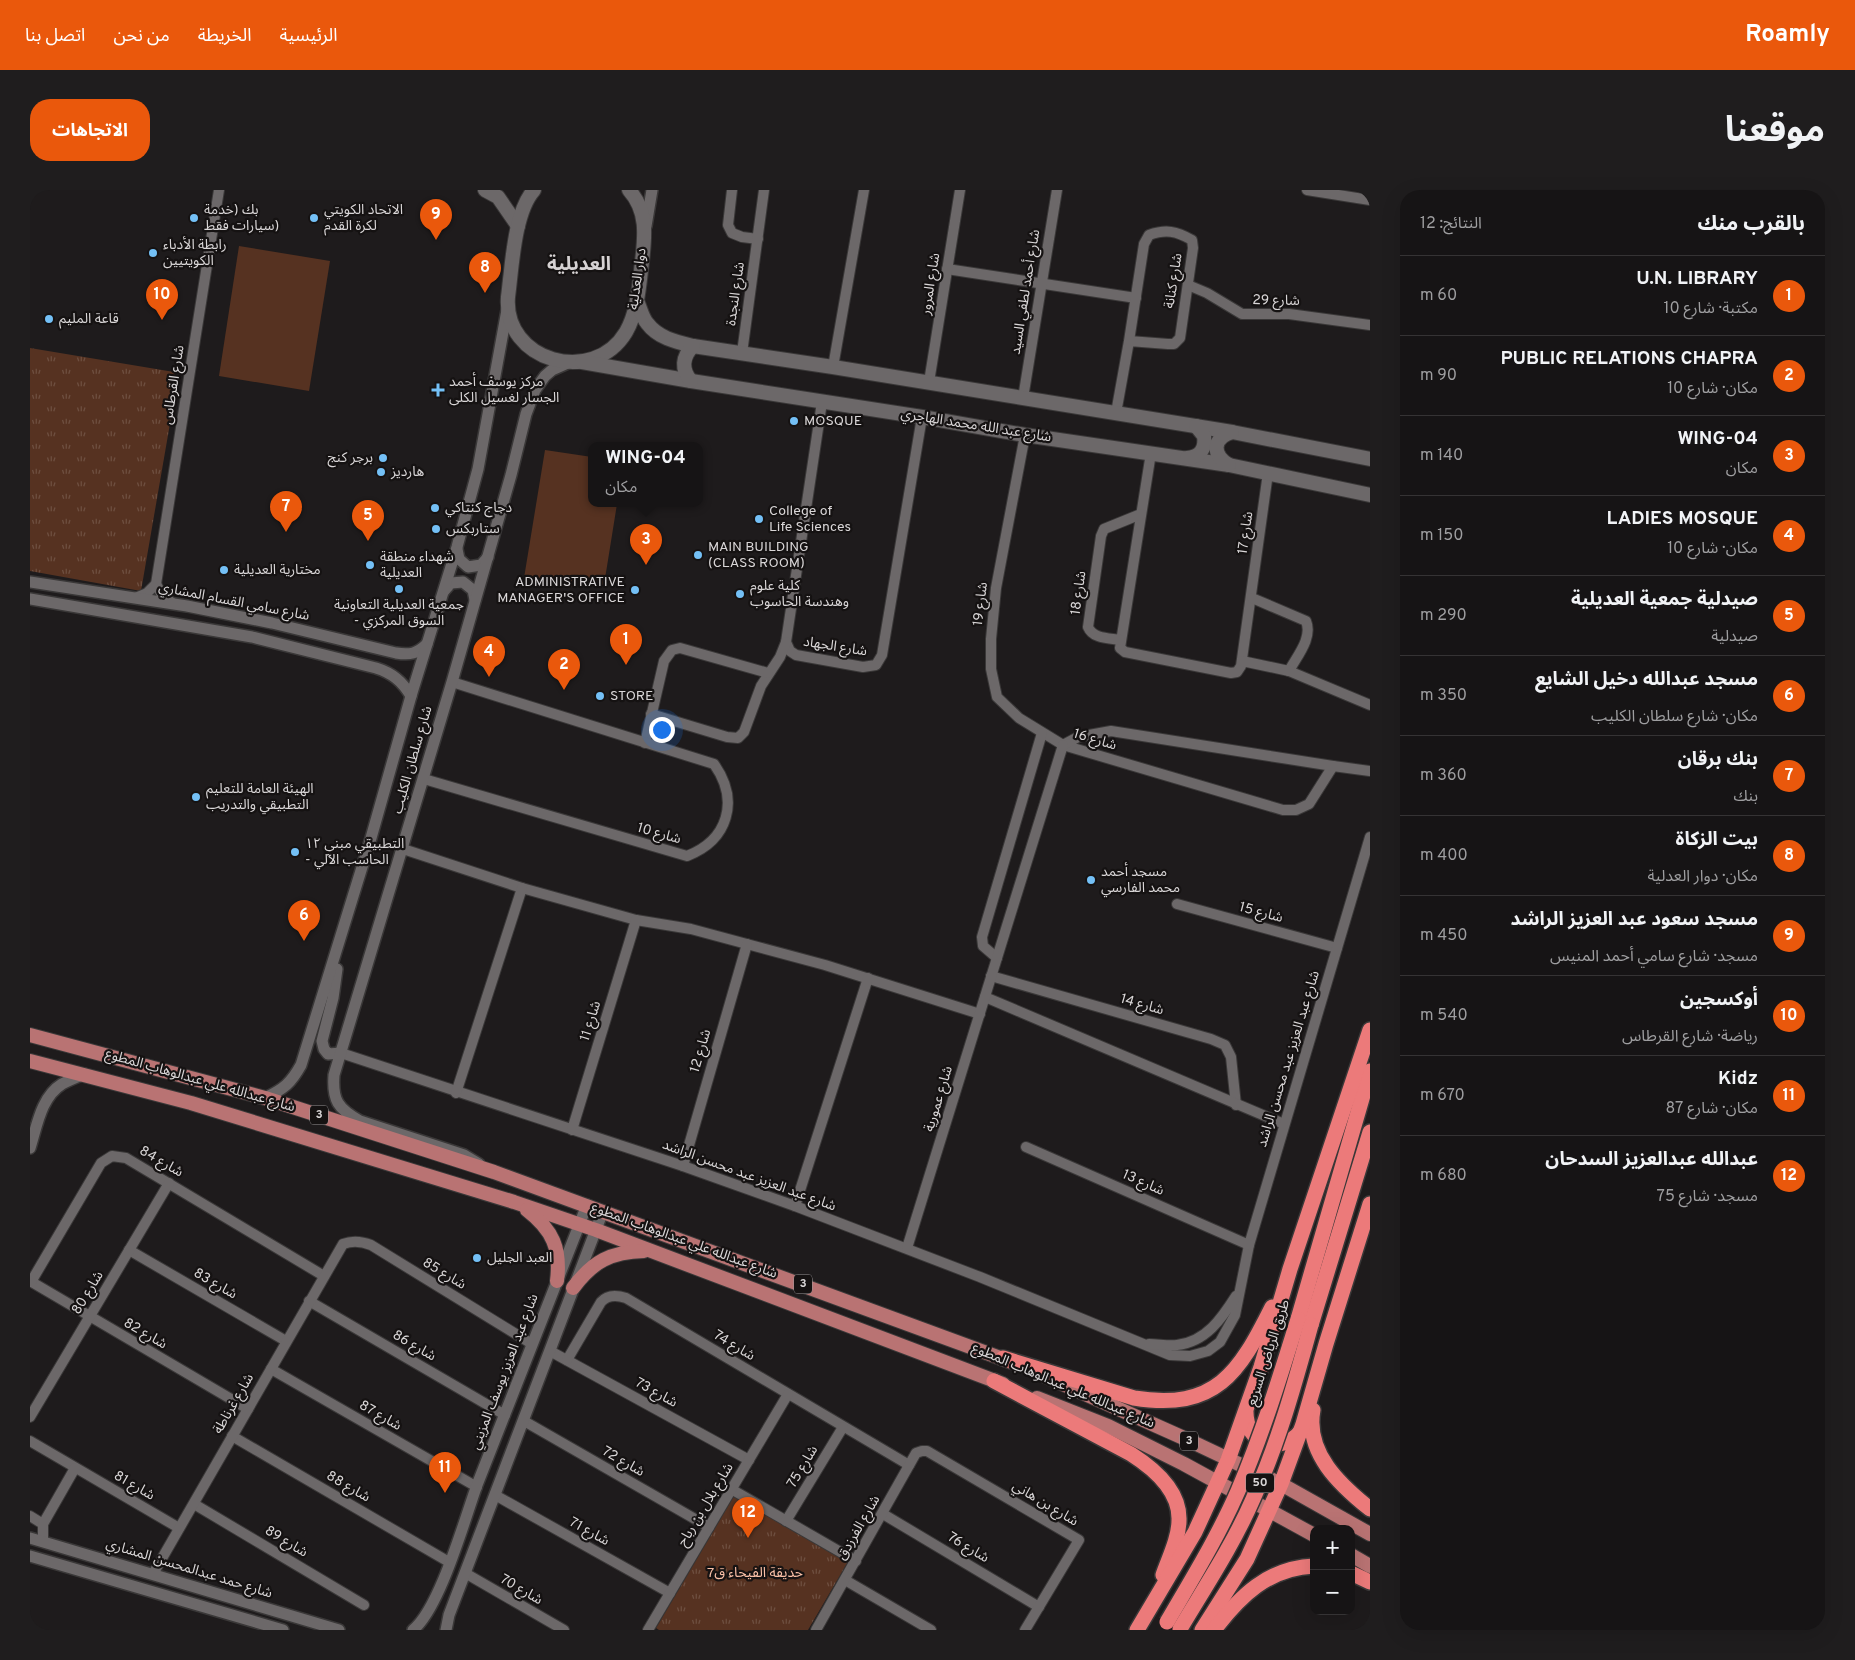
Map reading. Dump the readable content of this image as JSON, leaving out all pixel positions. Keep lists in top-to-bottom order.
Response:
{
  "streets": {
    "highway": ["طريق الرياض السريع", "50"],
    "main road": [
      "دوار العدلية",
      "شارع عبد الله محمد الهاجري",
      "شارع عبدالله علي عبدالوهاب المطوع",
      "3"
    ],
    "street": [
      "شارع كنانة",
      "شارع المرور",
      "شارع أحمد لطفي السيد",
      "شارع النجدة",
      "شارع 29",
      "شارع القرطاس",
      "شارع 17",
      "شارع 18",
      "شارع سامي القسام المشاري",
      "شارع 19",
      "شارع الجهاد",
      "شارع 16",
      "شارع سلطان الكليب",
      "شارع 10",
      "شارع 15",
      "شارع 14",
      "شارع 11",
      "شارع 12",
      "شارع عبد العزيز عبد محسن الراشد",
      "شارع عمورية",
      "شارع 84",
      "شارع 13",
      "شارع 85",
      "شارع 83",
      "شارع 80",
      "شارع 82",
      "شارع 86",
      "شارع 74",
      "شارع عبد العزيز يوسف المزيني",
      "شارع 73",
      "شارع غرناطة",
      "شارع 87",
      "شارع 72",
      "شارع 75",
      "شارع 81",
      "شارع 88",
      "شارع بن هاني",
      "شارع بلال بن رباح",
      "شارع الفرزدق",
      "شارع 71",
      "شارع 89",
      "شارع 76",
      "شارع حمد عبدالمحسن المشاري",
      "شارع 70"
    ]
  },
  "crossings": [
    ["دوار العدلية", "شارع عبد الله محمد الهاجري"],
    ["دوار العدلية", "شارع سلطان الكليب"],
    ["شارع كنانة", "شارع 29"],
    ["شارع عبد الله محمد الهاجري", "شارع 17"],
    ["شارع عبد الله محمد الهاجري", "شارع 19"],
    ["شارع عبد الله محمد الهاجري", "شارع الجهاد"],
    ["شارع عبد الله محمد الهاجري", "شارع سلطان الكليب"],
    ["شارع سامي القسام المشاري", "شارع سلطان الكليب"],
    ["شارع 19", "شارع 16"],
    ["شارع 19", "شارع عمورية"],
    ["شارع 16", "شارع عمورية"],
    ["شارع سلطان الكليب", "شارع 10"],
    ["شارع سلطان الكليب", "شارع عبد العزيز عبد محسن الراشد"],
    ["شارع سلطان الكليب", "شارع عبدالله علي عبدالوهاب المطوع"],
    ["شارع 15", "شارع عبد العزيز عبد محسن الراشد"],
    ["شارع 14", "شارع عمورية"],
    ["شارع 11", "شارع عبد العزيز عبد محسن الراشد"],
    ["شارع 12", "شارع عبد العزيز عبد محسن الراشد"],
    ["شارع عبد العزيز عبد محسن الراشد", "شارع عمورية"],
    ["شارع عبد العزيز عبد محسن الراشد", "شارع 13"],
    ["شارع عبدالله علي عبدالوهاب المطوع", "شارع عبد العزيز يوسف المزيني"],
    ["شارع 84", "شارع 80"],
    ["شارع 84", "شارع 82"],
    ["شارع 84", "شارع غرناطة"],
    ["شارع 85", "شارع عبد العزيز يوسف المزيني"],
    ["شارع 85", "شارع غرناطة"],
    ["شارع 83", "شارع 80"],
    ["شارع 83", "شارع غرناطة"],
    ["شارع 80", "شارع 82"],
    ["شارع 82", "شارع غرناطة"],
    ["شارع 86", "شارع عبد العزيز يوسف المزيني"],
    ["شارع 86", "شارع غرناطة"],
    ["شارع 74", "شارع 73"],
    ["شارع 74", "شارع 75"],
    ["شارع 74", "شارع بلال بن رباح"],
    ["شارع 74", "شارع الفرزدق"],
    ["شارع عبد العزيز يوسف المزيني", "شارع 87"],
    ["شارع عبد العزيز يوسف المزيني", "شارع 88"],
    ["شارع 73", "شارع بلال بن رباح"],
    ["شارع غرناطة", "شارع 87"],
    ["شارع غرناطة", "شارع 81"],
    ["شارع غرناطة", "شارع 88"],
    ["شارع غرناطة", "شارع 89"],
    ["شارع غرناطة", "شارع حمد عبدالمحسن المشاري"],
    ["شارع 72", "شارع بلال بن رباح"],
    ["شارع بن هاني", "شارع الفرزدق"],
    ["شارع بن هاني", "شارع 76"],
    ["شارع بلال بن رباح", "شارع 71"],
    ["شارع الفرزدق", "شارع 76"]
  ],
  "districts": ["العديلية"],
  "parks": ["حديقة الفيحاء ق7"],
  "places": {
    "other": [
      "بك (خدمة سيارات فقط)",
      "الاتحاد الكويتي لكرة القدم",
      "رابطة الأدباء الكويتيين",
      "قاعة المليم",
      "MOSQUE",
      "برجر كنج",
      "هارديز",
      "دجاج كنتاكي",
      "College of Life Sciences",
      "ستاربكس",
      "MAIN BUILDING (CLASS ROOM)",
      "شهداء منطقة العديلية",
      "مختارية العديلية",
      "جمعية العديلية التعاونية - السوق المركزي",
      "ADMINISTRATIVE MANAGER'S OFFICE",
      "كلية علوم وهندسة الحاسوب",
      "STORE",
      "الهيئة العامة للتعليم التطبيقي والتدريب",
      "التطبيقي مبنى ١٢ - الحاسب الآلي",
      "مسجد أحمد محمد الفارسي",
      "العبد الجليل"
    ],
    "health": ["مركز يوسف أحمد الجسار لغسيل الكلى"]
  },
  "page": {
    "header": "Roamly",
    "nav": [
      "الرئيسية",
      "الخريطة",
      "من نحن",
      "اتصل بنا"
    ],
    "title": "موقعنا",
    "buttons": "الاتجاهات",
    "heading": ["بالقرب منك", "النتائج: 12"],
    "pins": [
      "9",
      "8",
      "10",
      "7",
      "5",
      "3",
      "1",
      "4",
      "2",
      "6",
      "11",
      "12"
    ],
    "list": [
      {
        "mark": "1",
        "name": "U.N. LIBRARY",
        "note": "مكتبة · شارع 10",
        "value": "60 m"
      },
      {
        "mark": "2",
        "name": "PUBLIC RELATIONS CHAPRA",
        "note": "مكان · شارع 10",
        "value": "90 m"
      },
      {
        "mark": "3",
        "name": "WING-04",
        "note": "مكان",
        "value": "140 m"
      },
      {
        "mark": "4",
        "name": "LADIES MOSQUE",
        "note": "مكان · شارع 10",
        "value": "150 m"
      },
      {
        "mark": "5",
        "name": "صيدلية جمعية العديلية",
        "note": "صيدلية",
        "value": "290 m"
      },
      {
        "mark": "6",
        "name": "مسجد عبدالله دخيل الشايع",
        "note": "مكان · شارع سلطان الكليب",
        "value": "350 m"
      },
      {
        "mark": "7",
        "name": "بنك برقان",
        "note": "بنك",
        "value": "360 m"
      },
      {
        "mark": "8",
        "name": "بيت الزكاة",
        "note": "مكان · دوار العدلية",
        "value": "400 m"
      },
      {
        "mark": "9",
        "name": "مسجد سعود عبد العزيز الراشد",
        "note": "مسجد · شارع سامي أحمد المنيس",
        "value": "450 m"
      },
      {
        "mark": "10",
        "name": "أوكسجين",
        "note": "رياضة · شارع القرطاس",
        "value": "540 m"
      },
      {
        "mark": "11",
        "name": "Kidz",
        "note": "مكان · شارع 87",
        "value": "670 m"
      },
      {
        "mark": "12",
        "name": "عبدالله عبدالعزيز السدحان",
        "note": "مسجد · شارع 75",
        "value": "680 m"
      }
    ],
    "popup": ["WING-04", "مكان"],
    "map_buttons": ["+", "−"]
  }
}
